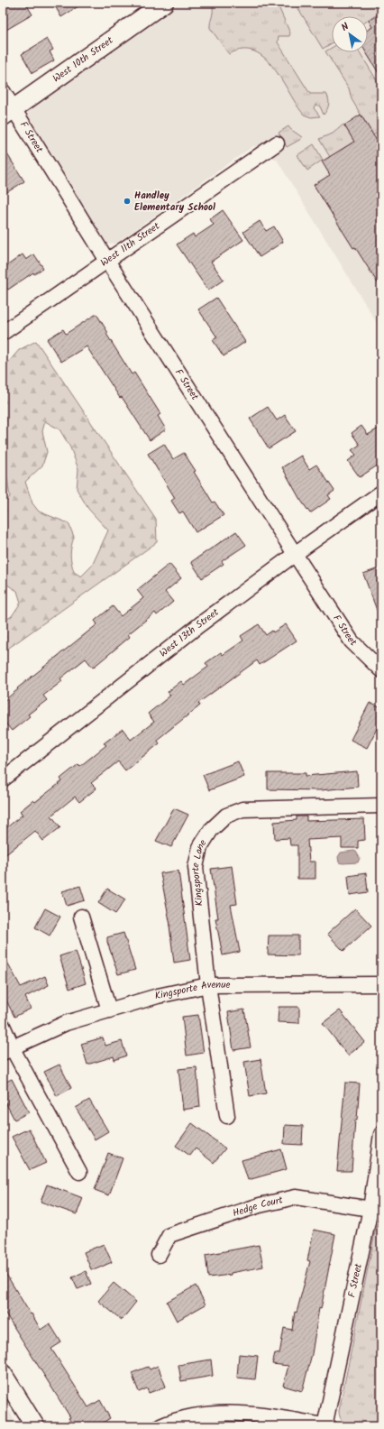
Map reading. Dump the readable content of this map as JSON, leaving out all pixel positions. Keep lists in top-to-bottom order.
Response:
{
  "streets": {
    "street": [
      "West 10th Street",
      "F Street",
      "West 11th Street",
      "West 13th Street",
      "Kingsporte Lane",
      "Kingsporte Avenue",
      "Hedge Court"
    ]
  },
  "crossings": [
    ["West 10th Street", "F Street"],
    ["F Street", "West 11th Street"],
    ["F Street", "West 13th Street"],
    ["F Street", "Hedge Court"],
    ["Kingsporte Lane", "Kingsporte Avenue"]
  ],
  "places": ["Handley Elementary School"],
  "north": "top left"
}
